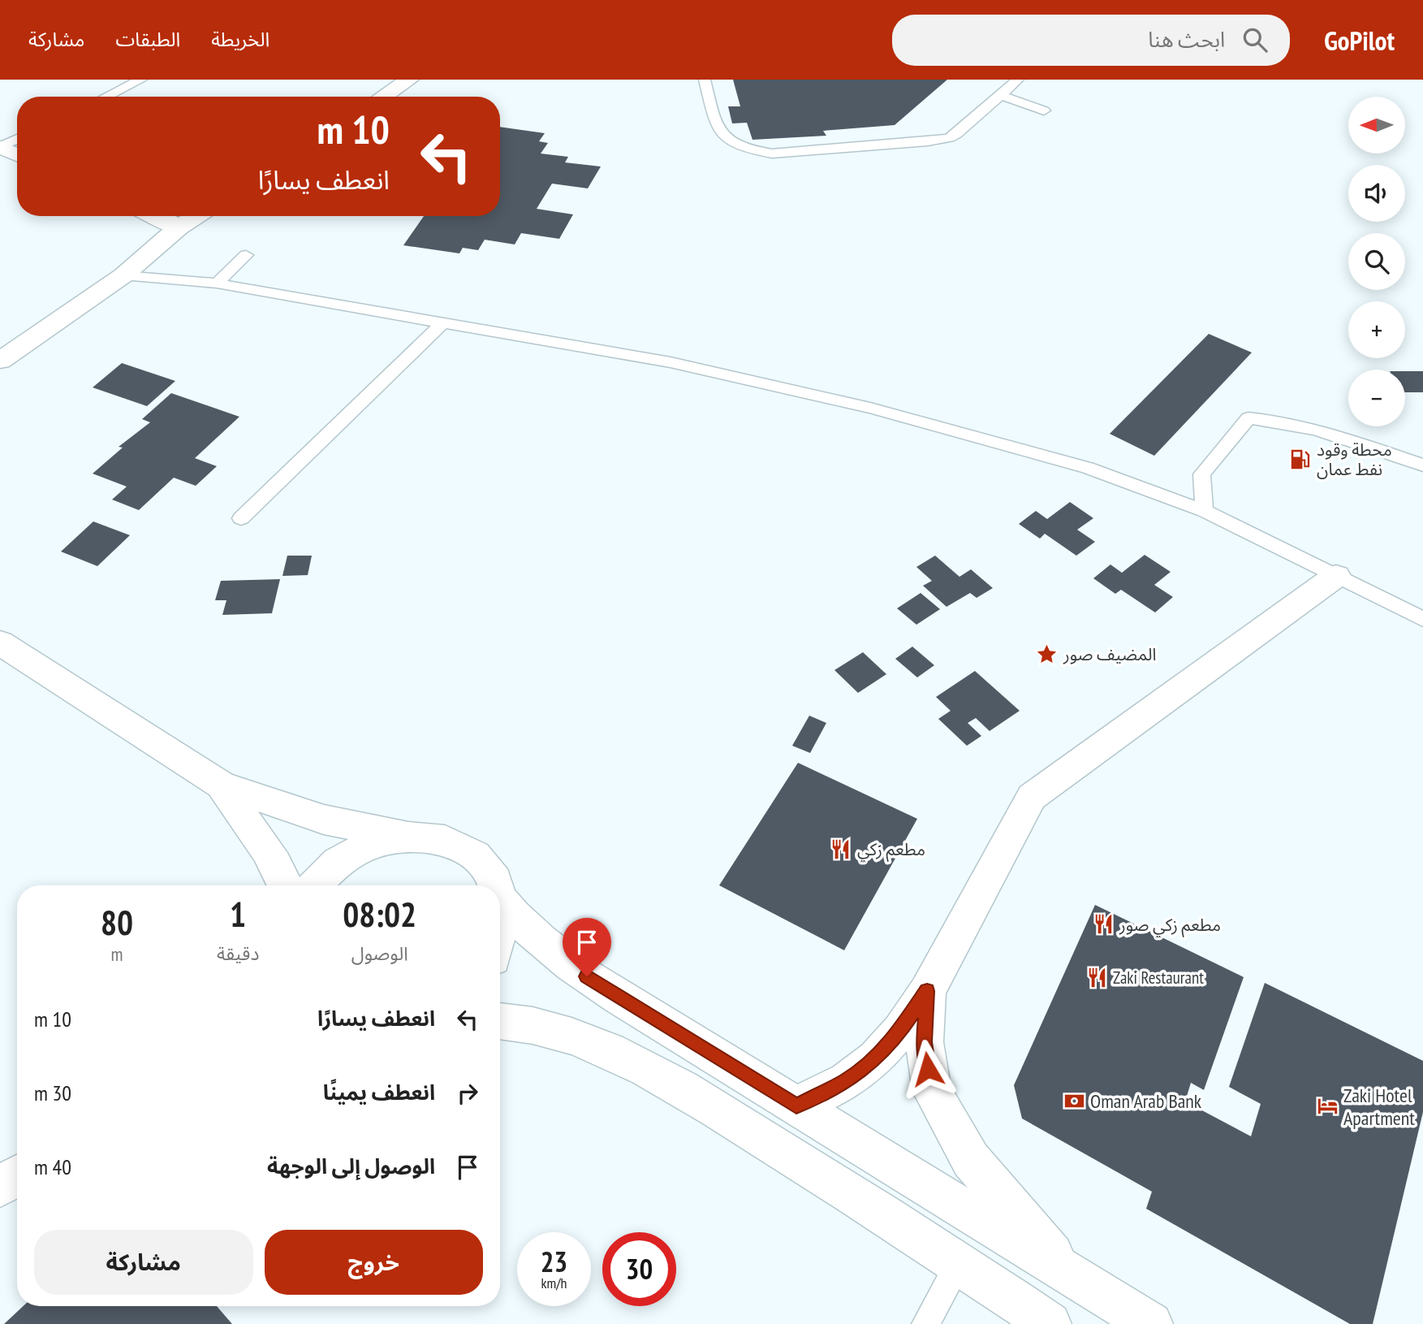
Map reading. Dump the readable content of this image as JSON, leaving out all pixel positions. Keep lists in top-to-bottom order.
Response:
{
  "places": {
    "fuel station": ["محطة وقود نفط عمان"],
    "place": ["المضيف صور"],
    "restaurant": ["مطعم زكي", "مطعم زكي صور", "Zaki Restaurant"],
    "bank": ["Oman Arab Bank"],
    "hotel": ["Zaki Hotel Apartment"]
  },
  "north": "left",
  "page": {
    "header": "GoPilot",
    "search": "ابحث هنا",
    "nav": ["الخريطة", "الطبقات", "مشاركة"],
    "map_buttons": ["+", "−"],
    "turn": ["10 m", "انعطف يسارًا"],
    "eta": [
      "08:02",
      "الوصول",
      "1",
      "دقيقة",
      "80",
      "m"
    ],
    "list": [
      {
        "name": "انعطف يسارًا",
        "value": "10 m"
      },
      {
        "name": "انعطف يمينًا",
        "value": "30 m"
      },
      {
        "name": "الوصول إلى الوجهة",
        "value": "40 m"
      }
    ],
    "buttons": ["خروج", "مشاركة"],
    "speed": "23 km/h",
    "limit": "30"
  }
}
